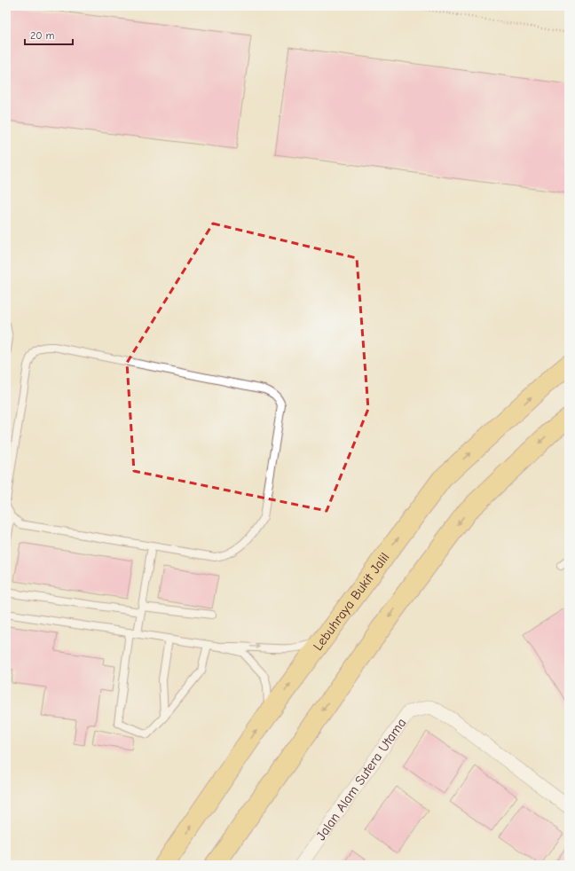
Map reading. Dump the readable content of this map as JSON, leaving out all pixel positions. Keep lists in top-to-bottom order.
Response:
{
  "streets": {
    "highway": ["Lebuhraya Bukit Jalil"],
    "street": ["Jalan Alam Sutera Utama"]
  },
  "scale_bar": "20 m"
}
